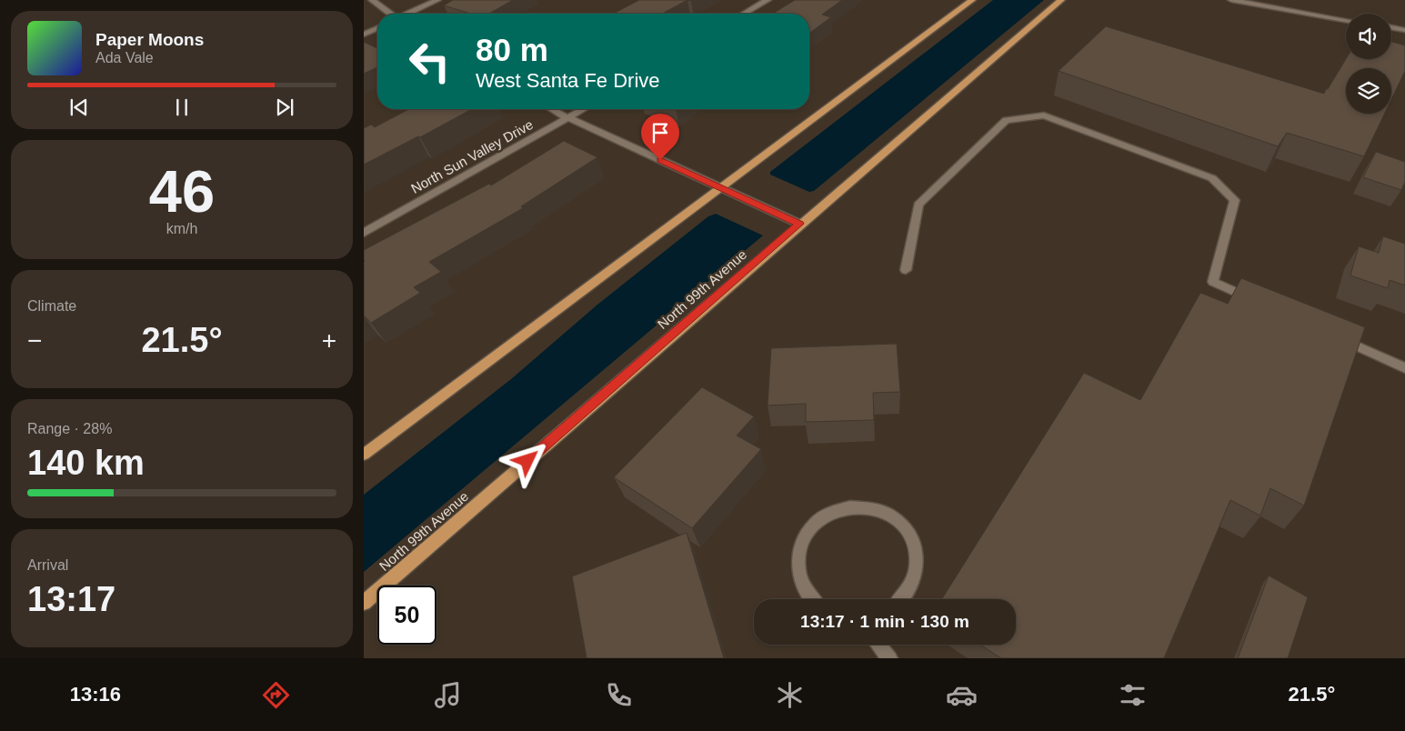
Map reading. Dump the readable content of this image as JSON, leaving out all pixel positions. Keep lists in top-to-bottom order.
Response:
{
  "streets": {
    "main road": ["North 99th Avenue"],
    "street": ["North Sun Valley Drive"]
  },
  "page": {
    "turn": ["80 m", "West Santa Fe Drive"],
    "song": ["Paper Moons", "Ada Vale"],
    "tile": [
      ["46", "km/h"],
      "Climate",
      ["Range · 28%", "140 km"],
      ["Arrival", "13:17"]
    ],
    "heat": ["−", "21.5°", "+"],
    "limit": "50",
    "trip": "13:17 · 1 min · 130 m",
    "tabs": ["13:16", "21.5°"]
  }
}
